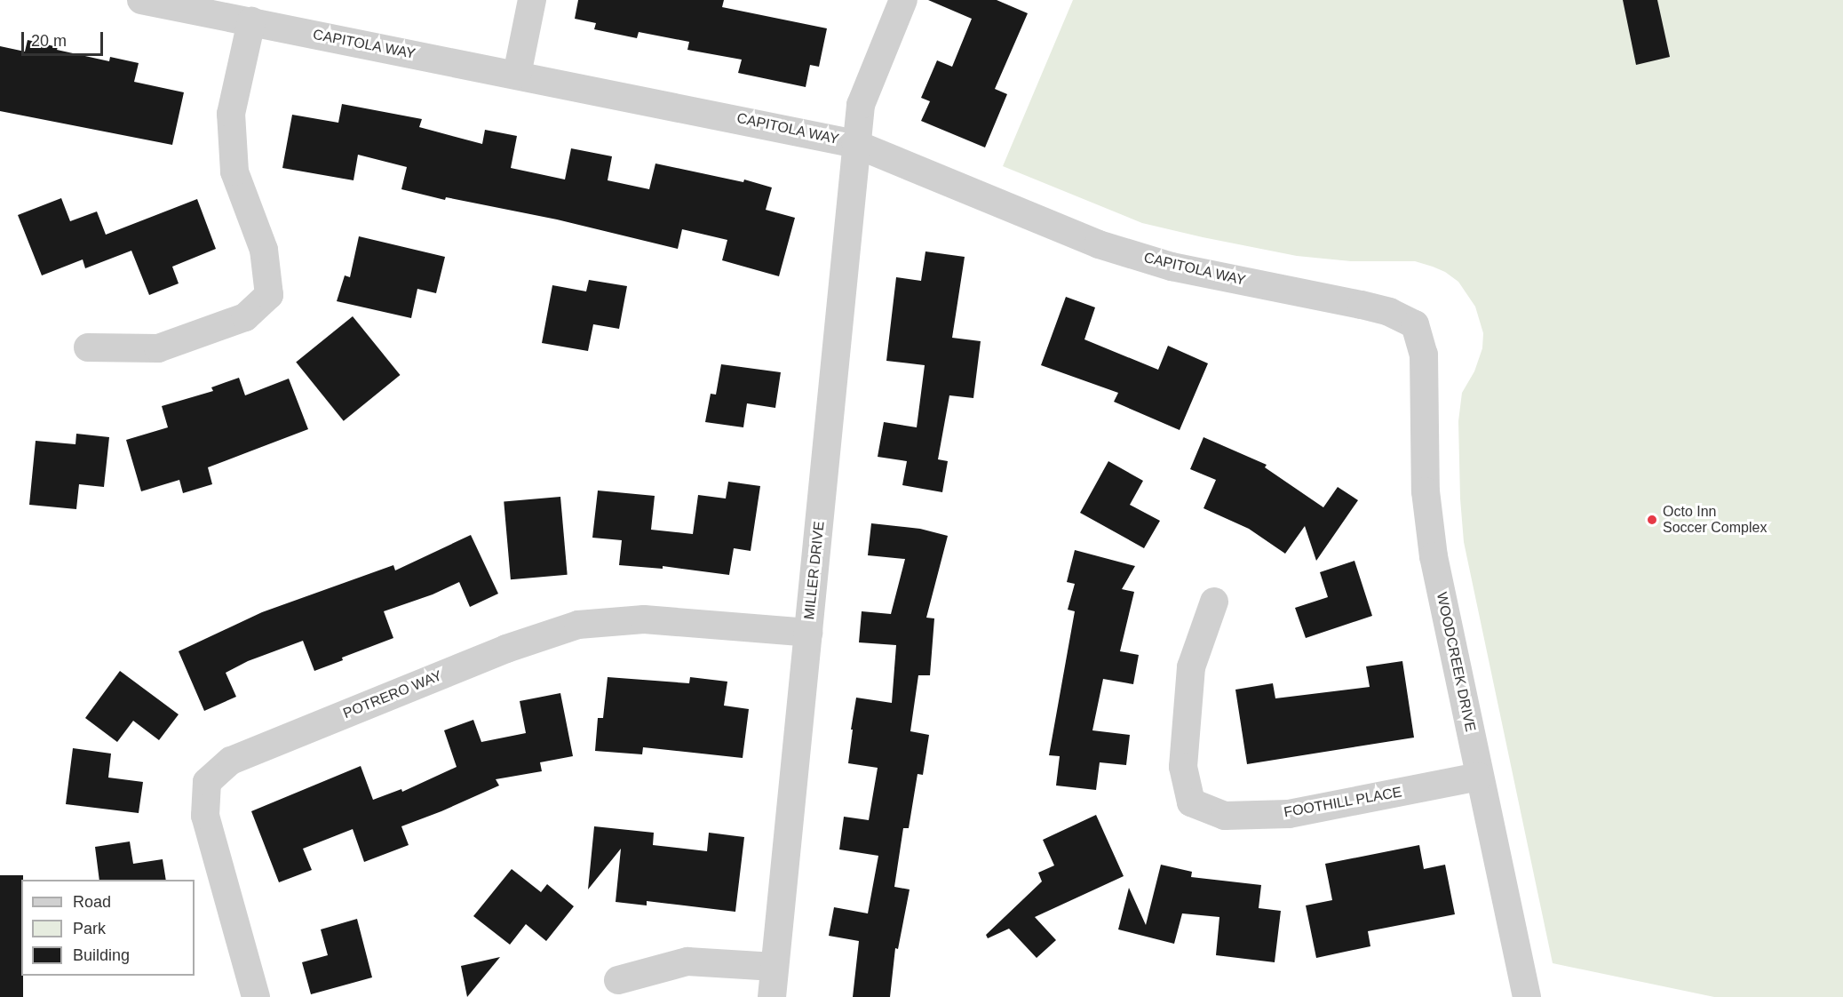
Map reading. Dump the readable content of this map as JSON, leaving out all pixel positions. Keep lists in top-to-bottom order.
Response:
{
  "streets": {
    "street": [
      "CAPITOLA WAY",
      "MILLER DRIVE",
      "WOODCREEK DRIVE",
      "POTRERO WAY",
      "FOOTHILL PLACE"
    ]
  },
  "crossings": [
    ["CAPITOLA WAY", "MILLER DRIVE"],
    ["CAPITOLA WAY", "WOODCREEK DRIVE"],
    ["MILLER DRIVE", "POTRERO WAY"],
    ["WOODCREEK DRIVE", "FOOTHILL PLACE"]
  ],
  "places": ["Octo Inn Soccer Complex"],
  "legend": ["Road", "Park", "Building"],
  "scale_bar": "20 m"
}
